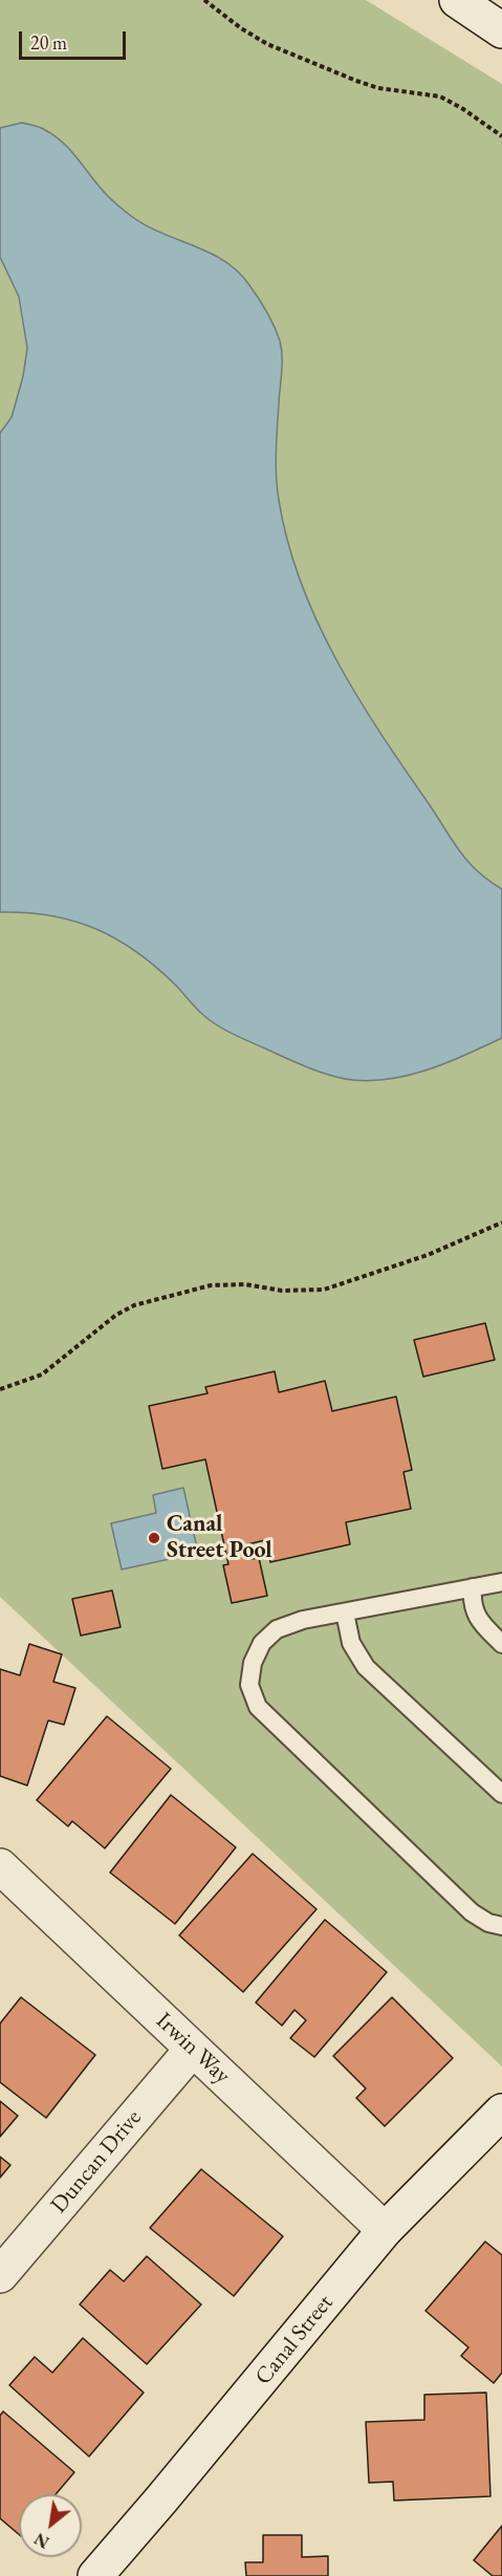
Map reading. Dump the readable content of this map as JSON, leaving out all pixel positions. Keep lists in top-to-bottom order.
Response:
{
  "streets": {
    "street": ["Irwin Way", "Duncan Drive", "Canal Street"]
  },
  "crossings": [
    ["Irwin Way", "Duncan Drive"],
    ["Irwin Way", "Canal Street"]
  ],
  "places": ["Canal Street Pool"],
  "scale_bar": "20 m",
  "north": "bottom left"
}
